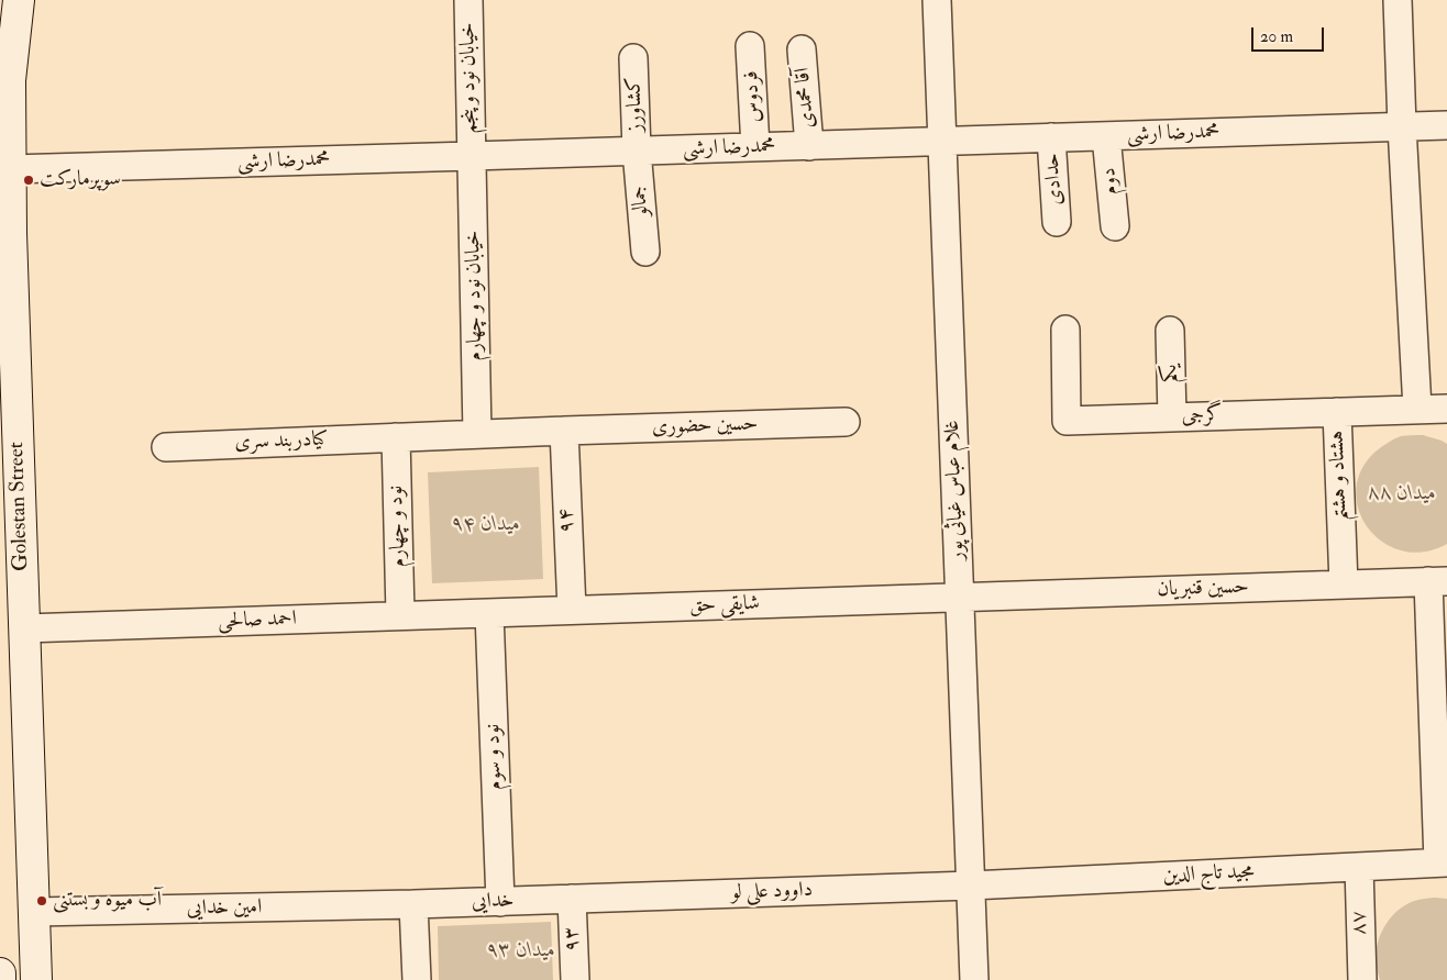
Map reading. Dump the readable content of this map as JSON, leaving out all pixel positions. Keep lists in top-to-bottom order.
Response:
{
  "streets": {
    "main road": ["Golestan Street"],
    "street": [
      "خیابان نود و پنجم",
      "فردوس",
      "آقا محمدی",
      "کشاورز",
      "محمدرضا ارشی",
      "حدادی",
      "دوم",
      "جمالو",
      "خیابان نود و چهارم",
      "یکم",
      "گرجی",
      "حسین حضوری",
      "کیادربند سری",
      "هشتاد و هشتم",
      "غلام عباس غیاثی ‌پور",
      "۹۴",
      "نود و چهارم",
      "حسین قنبریان",
      "شایقی حق",
      "احمد صالحی",
      "نود و سوم",
      "مجید تاج الدین",
      "داوود علی لو",
      "خدایی",
      "امین خدایی",
      "۸۷",
      "۹۳"
    ]
  },
  "crossings": [
    ["خیابان نود و پنجم", "محمدرضا ارشی"],
    ["خیابان نود و پنجم", "خیابان نود و چهارم"],
    ["فردوس", "محمدرضا ارشی"],
    ["آقا محمدی", "محمدرضا ارشی"],
    ["کشاورز", "محمدرضا ارشی"],
    ["کشاورز", "جمالو"],
    ["محمدرضا ارشی", "حدادی"],
    ["محمدرضا ارشی", "دوم"],
    ["محمدرضا ارشی", "جمالو"],
    ["محمدرضا ارشی", "خیابان نود و چهارم"],
    ["محمدرضا ارشی", "غلام عباس غیاثی ‌پور"],
    ["محمدرضا ارشی", "Golestan Street"],
    ["خیابان نود و چهارم", "حسین حضوری"],
    ["خیابان نود و چهارم", "کیادربند سری"],
    ["یکم", "گرجی"],
    ["گرجی", "هشتاد و هشتم"],
    ["حسین حضوری", "کیادربند سری"],
    ["حسین حضوری", "۹۴"],
    ["کیادربند سری", "نود و چهارم"],
    ["هشتاد و هشتم", "حسین قنبریان"],
    ["غلام عباس غیاثی ‌پور", "حسین قنبریان"],
    ["غلام عباس غیاثی ‌پور", "شایقی حق"],
    ["غلام عباس غیاثی ‌پور", "مجید تاج الدین"],
    ["غلام عباس غیاثی ‌پور", "داوود علی لو"],
    ["Golestan Street", "احمد صالحی"],
    ["Golestan Street", "امین خدایی"],
    ["۹۴", "شایقی حق"],
    ["نود و چهارم", "احمد صالحی"],
    ["حسین قنبریان", "شایقی حق"],
    ["شایقی حق", "احمد صالحی"],
    ["شایقی حق", "نود و سوم"],
    ["احمد صالحی", "نود و سوم"],
    ["نود و سوم", "خدایی"],
    ["مجید تاج الدین", "داوود علی لو"],
    ["مجید تاج الدین", "۸۷"],
    ["داوود علی لو", "خدایی"],
    ["داوود علی لو", "۹۳"],
    ["خدایی", "امین خدایی"],
    ["خدایی", "۹۳"]
  ],
  "parks": ["میدان ۸۸", "میدان ۹۴", "میدان ۹۳"],
  "places": ["سوپرمارکت", "آب میوه و بستنی"],
  "scale_bar": "20 m"
}
